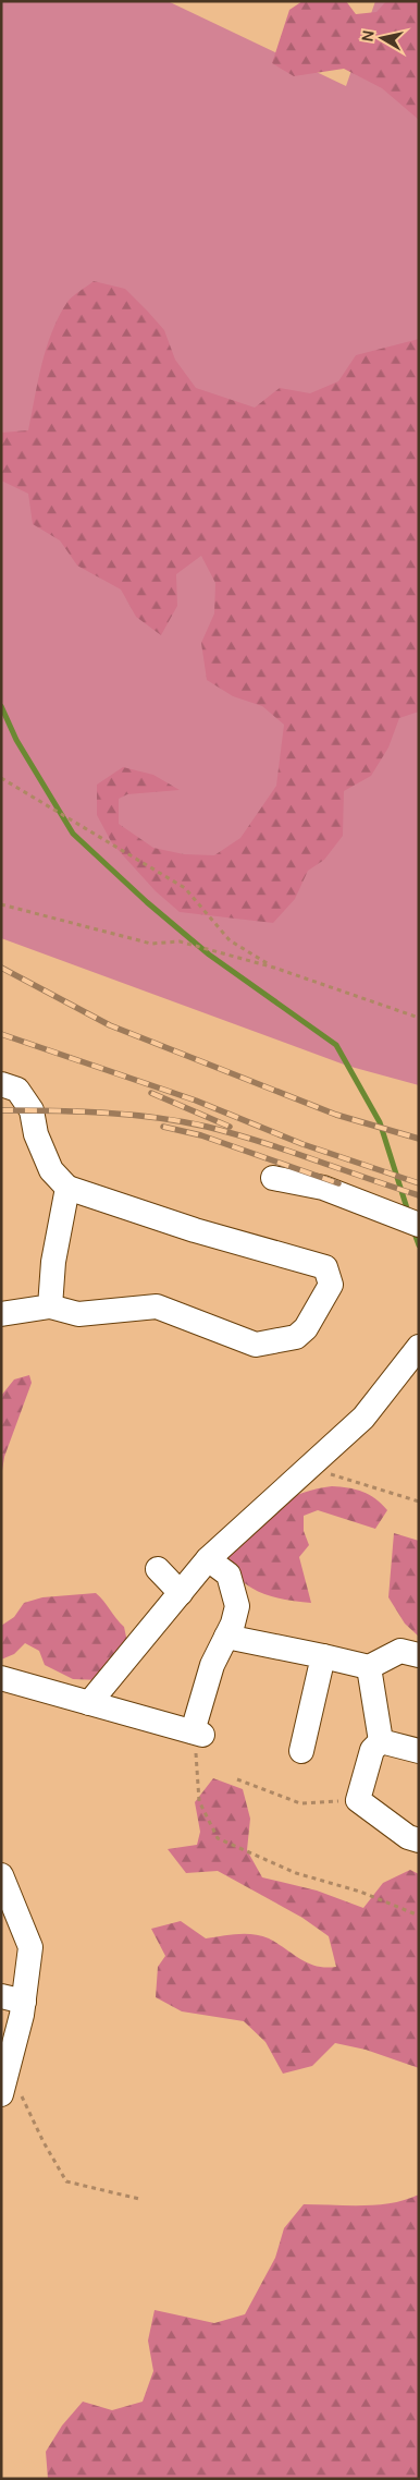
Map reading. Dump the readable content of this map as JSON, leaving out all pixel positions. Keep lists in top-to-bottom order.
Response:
{
  "north": "left"
}
